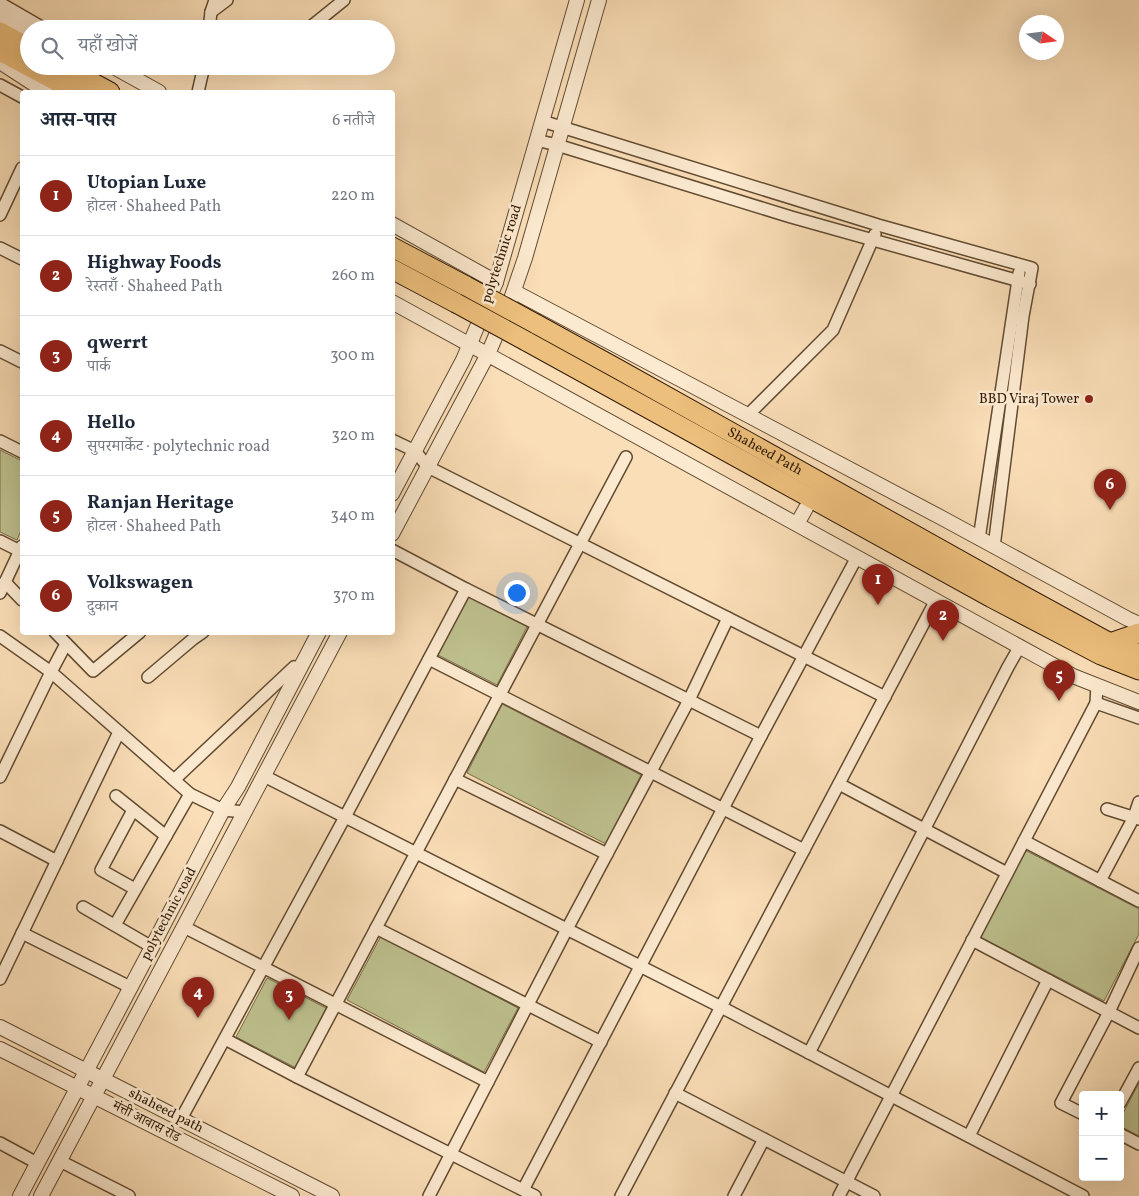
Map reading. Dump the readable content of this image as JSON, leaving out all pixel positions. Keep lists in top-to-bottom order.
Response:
{
  "streets": {
    "highway": ["Shaheed Path"],
    "street": ["polytechnic road", "shaheed path", "मंत्ती आवास रोड"]
  },
  "crossings": [
    ["polytechnic road", "shaheed path"],
    ["polytechnic road", "मंत्ती आवास रोड"]
  ],
  "places": ["BBD Viraj Tower"],
  "north": "right",
  "page": {
    "search": "यहाँ खोजें",
    "heading": ["आस-पास", "6 नतीजे"],
    "list": [
      {
        "mark": "1",
        "name": "Utopian Luxe",
        "note": "होटल · Shaheed Path",
        "value": "220 m"
      },
      {
        "mark": "2",
        "name": "Highway Foods",
        "note": "रेस्तराँ · Shaheed Path",
        "value": "260 m"
      },
      {
        "mark": "3",
        "name": "qwerrt",
        "note": "पार्क",
        "value": "300 m"
      },
      {
        "mark": "4",
        "name": "Hello",
        "note": "सुपरमार्केट · polytechnic road",
        "value": "320 m"
      },
      {
        "mark": "5",
        "name": "Ranjan Heritage",
        "note": "होटल · Shaheed Path",
        "value": "340 m"
      },
      {
        "mark": "6",
        "name": "Volkswagen",
        "note": "दुकान",
        "value": "370 m"
      }
    ],
    "pins": [
      "6",
      "1",
      "2",
      "5",
      "4",
      "3"
    ],
    "map_buttons": ["+", "−"]
  }
}
